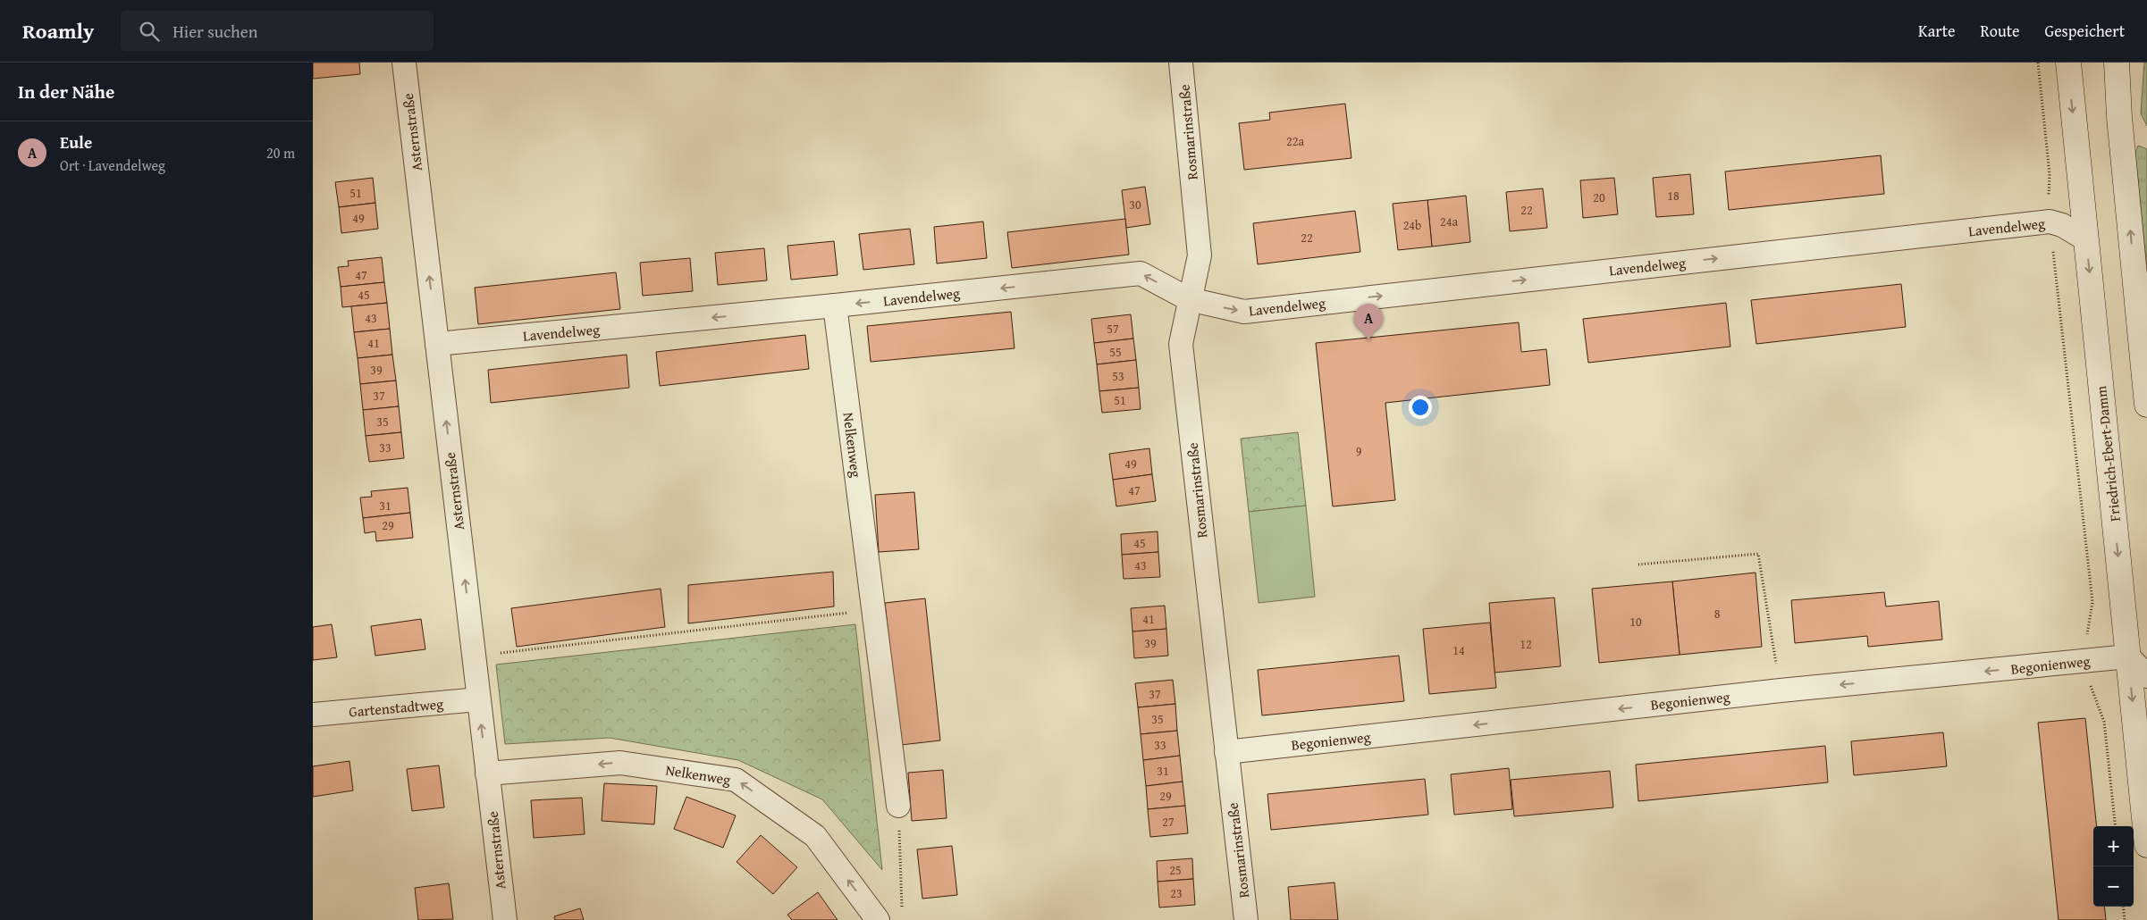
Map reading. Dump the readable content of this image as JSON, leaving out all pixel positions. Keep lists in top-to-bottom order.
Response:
{
  "streets": {
    "main road": ["Friedrich-Ebert-Damm"],
    "street": [
      "Asternstraße",
      "Rosmarinstraße",
      "Lavendelweg",
      "Nelkenweg",
      "Begonienweg",
      "Gartenstadtweg"
    ]
  },
  "crossings": [
    ["Asternstraße", "Lavendelweg"],
    ["Asternstraße", "Nelkenweg"],
    ["Asternstraße", "Gartenstadtweg"],
    ["Rosmarinstraße", "Lavendelweg"],
    ["Rosmarinstraße", "Begonienweg"],
    ["Lavendelweg", "Nelkenweg"],
    ["Lavendelweg", "Friedrich-Ebert-Damm"],
    ["Friedrich-Ebert-Damm", "Begonienweg"]
  ],
  "one_way": ["Asternstraße", "Nelkenweg", "Begonienweg"],
  "house_numbers": [
    "22a",
    "51",
    "18",
    "20",
    "30",
    "22",
    "49",
    "24a",
    "24b",
    "22",
    "47",
    "45",
    "43",
    "57",
    "41",
    "55",
    "39",
    "53",
    "37",
    "51",
    "35",
    "33",
    "9",
    "49",
    "47",
    "31",
    "29",
    "45",
    "43",
    "8",
    "41",
    "10",
    "39",
    "12",
    "14",
    "37",
    "35",
    "33",
    "31",
    "29",
    "27",
    "25",
    "23"
  ],
  "page": {
    "header": "Roamly",
    "search": "Hier suchen",
    "nav": ["Karte", "Route", "Gespeichert"],
    "heading": "In der Nähe",
    "list": [
      {
        "mark": "A",
        "name": "Eule",
        "note": "Ort · Lavendelweg",
        "value": "20 m"
      }
    ],
    "pins": "A",
    "map_buttons": ["+", "−"]
  }
}
